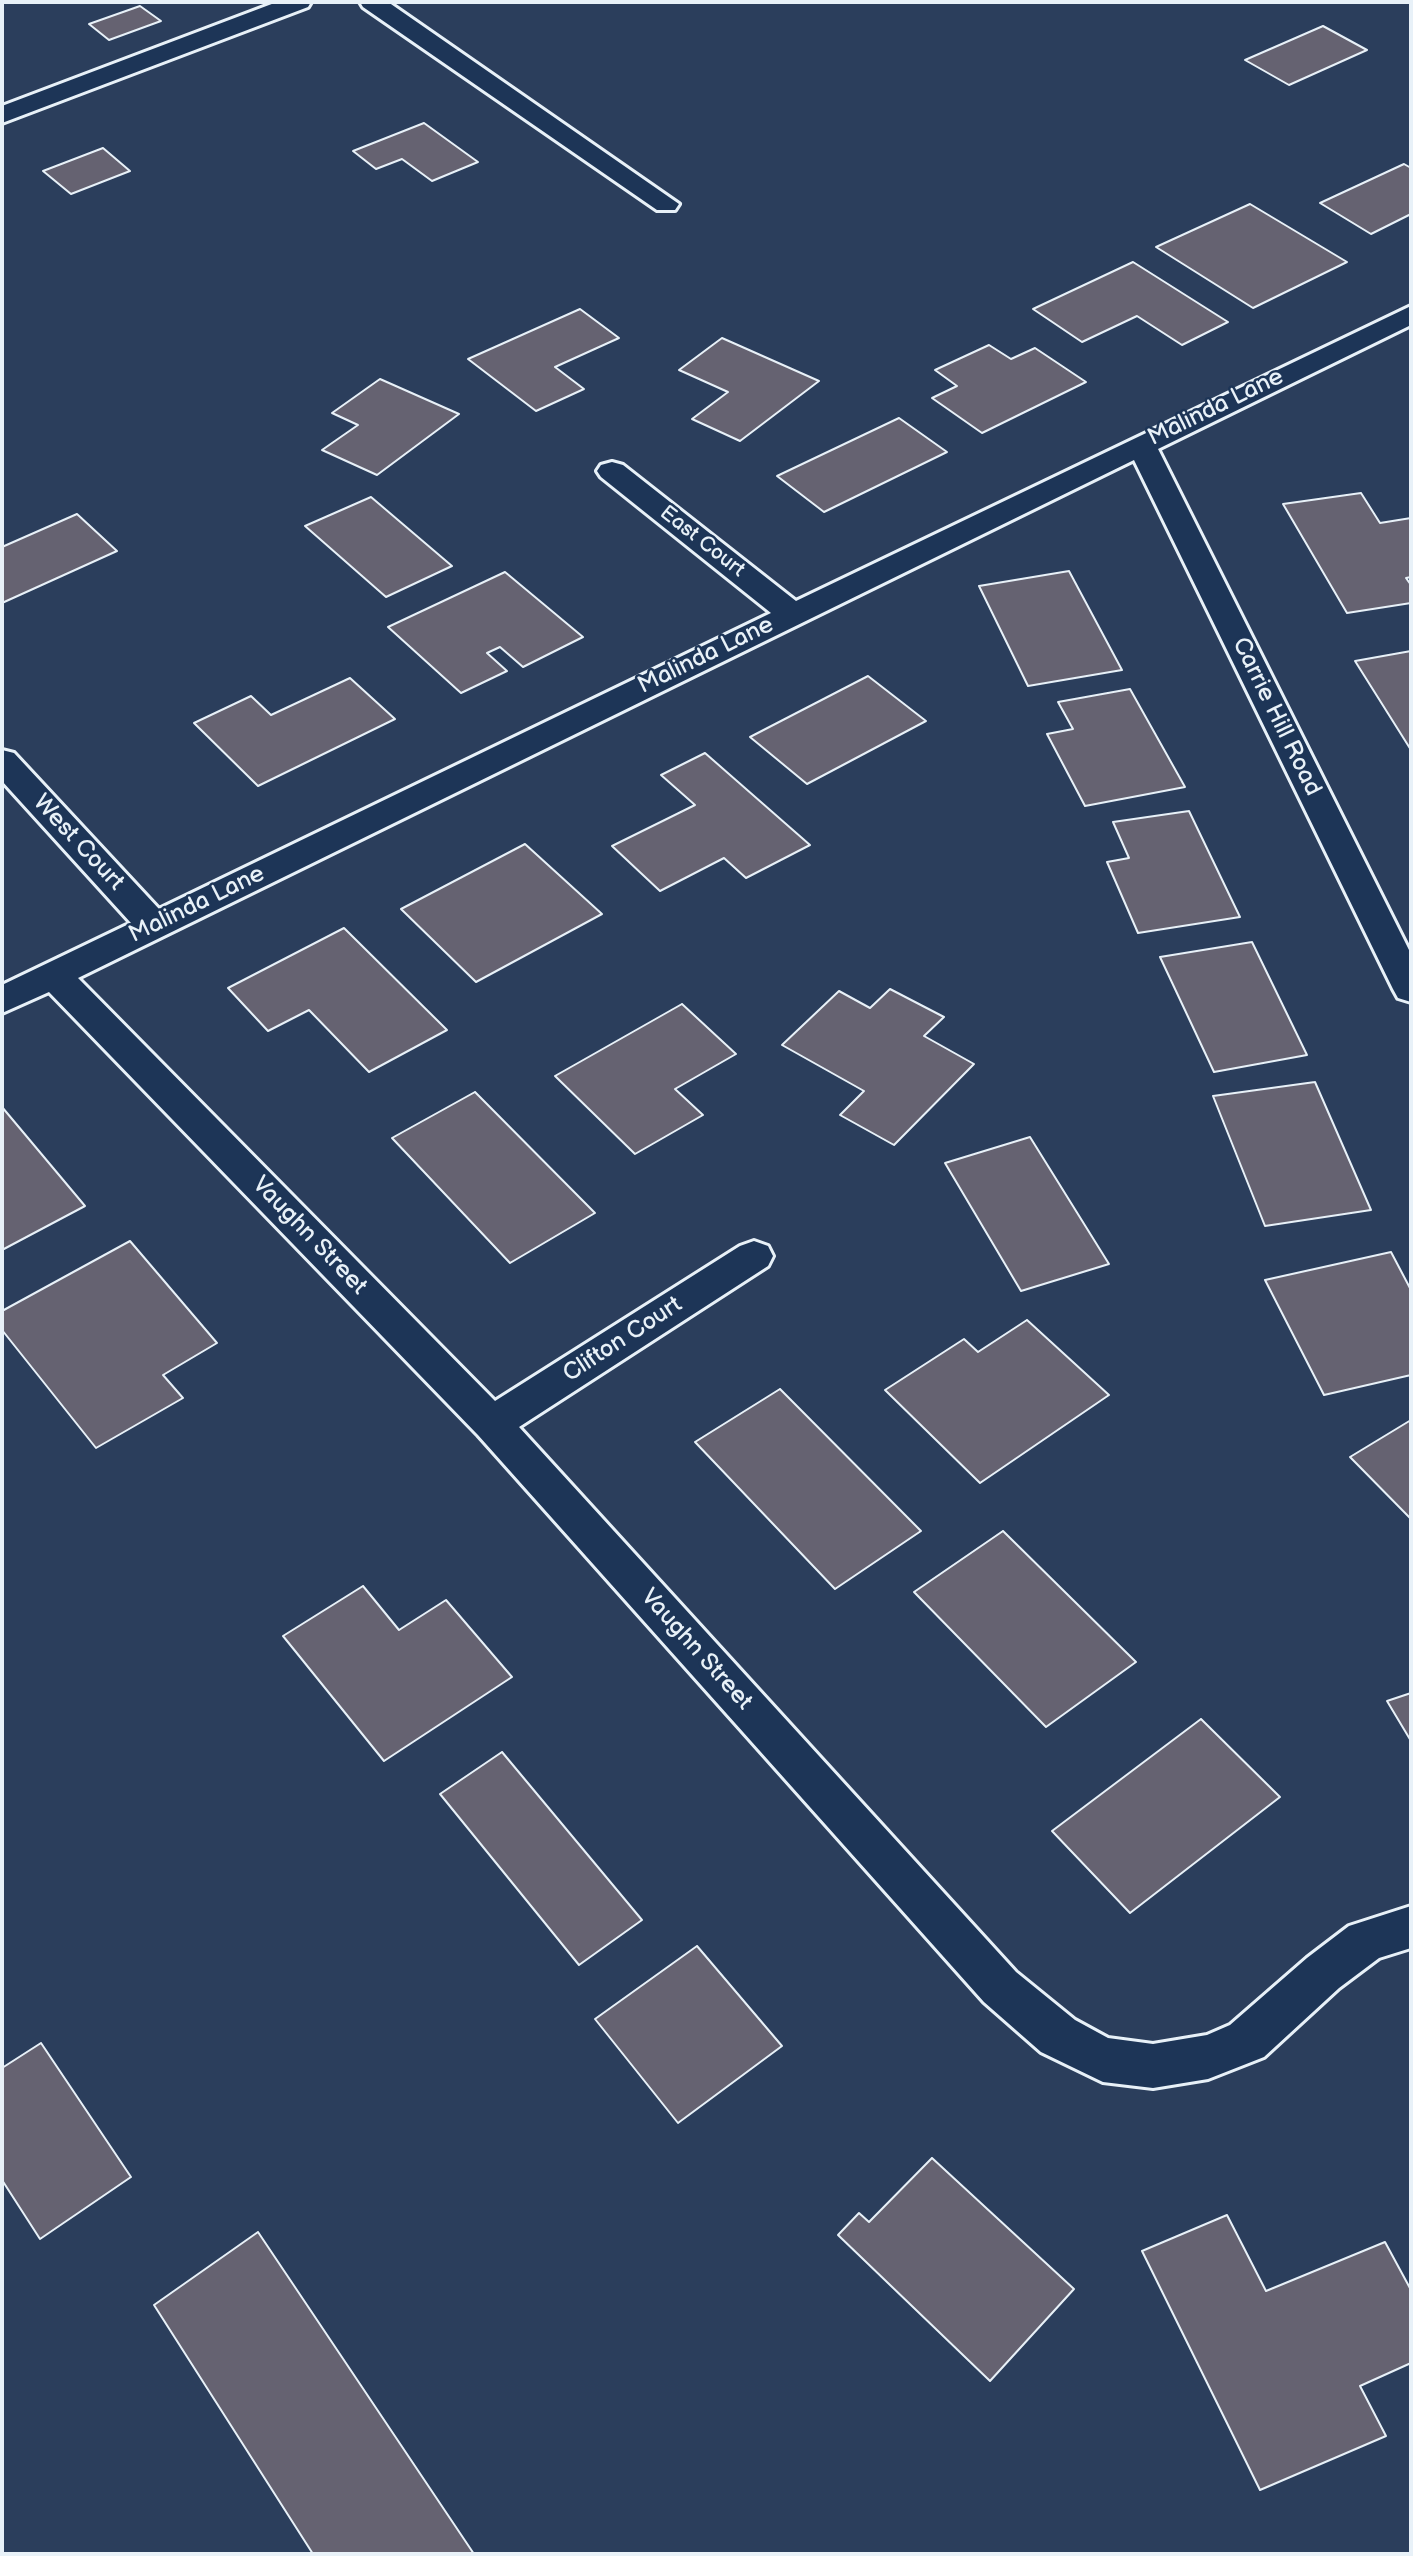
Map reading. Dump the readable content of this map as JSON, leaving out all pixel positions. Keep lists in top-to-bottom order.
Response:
{
  "streets": {
    "street": [
      "Malinda Lane",
      "East Court",
      "Carrie Hill Road",
      "West Court",
      "Vaughn Street",
      "Clifton Court"
    ]
  },
  "crossings": [
    ["Malinda Lane", "East Court"],
    ["Malinda Lane", "Carrie Hill Road"],
    ["Malinda Lane", "West Court"],
    ["Malinda Lane", "Vaughn Street"],
    ["Vaughn Street", "Clifton Court"]
  ]
}
